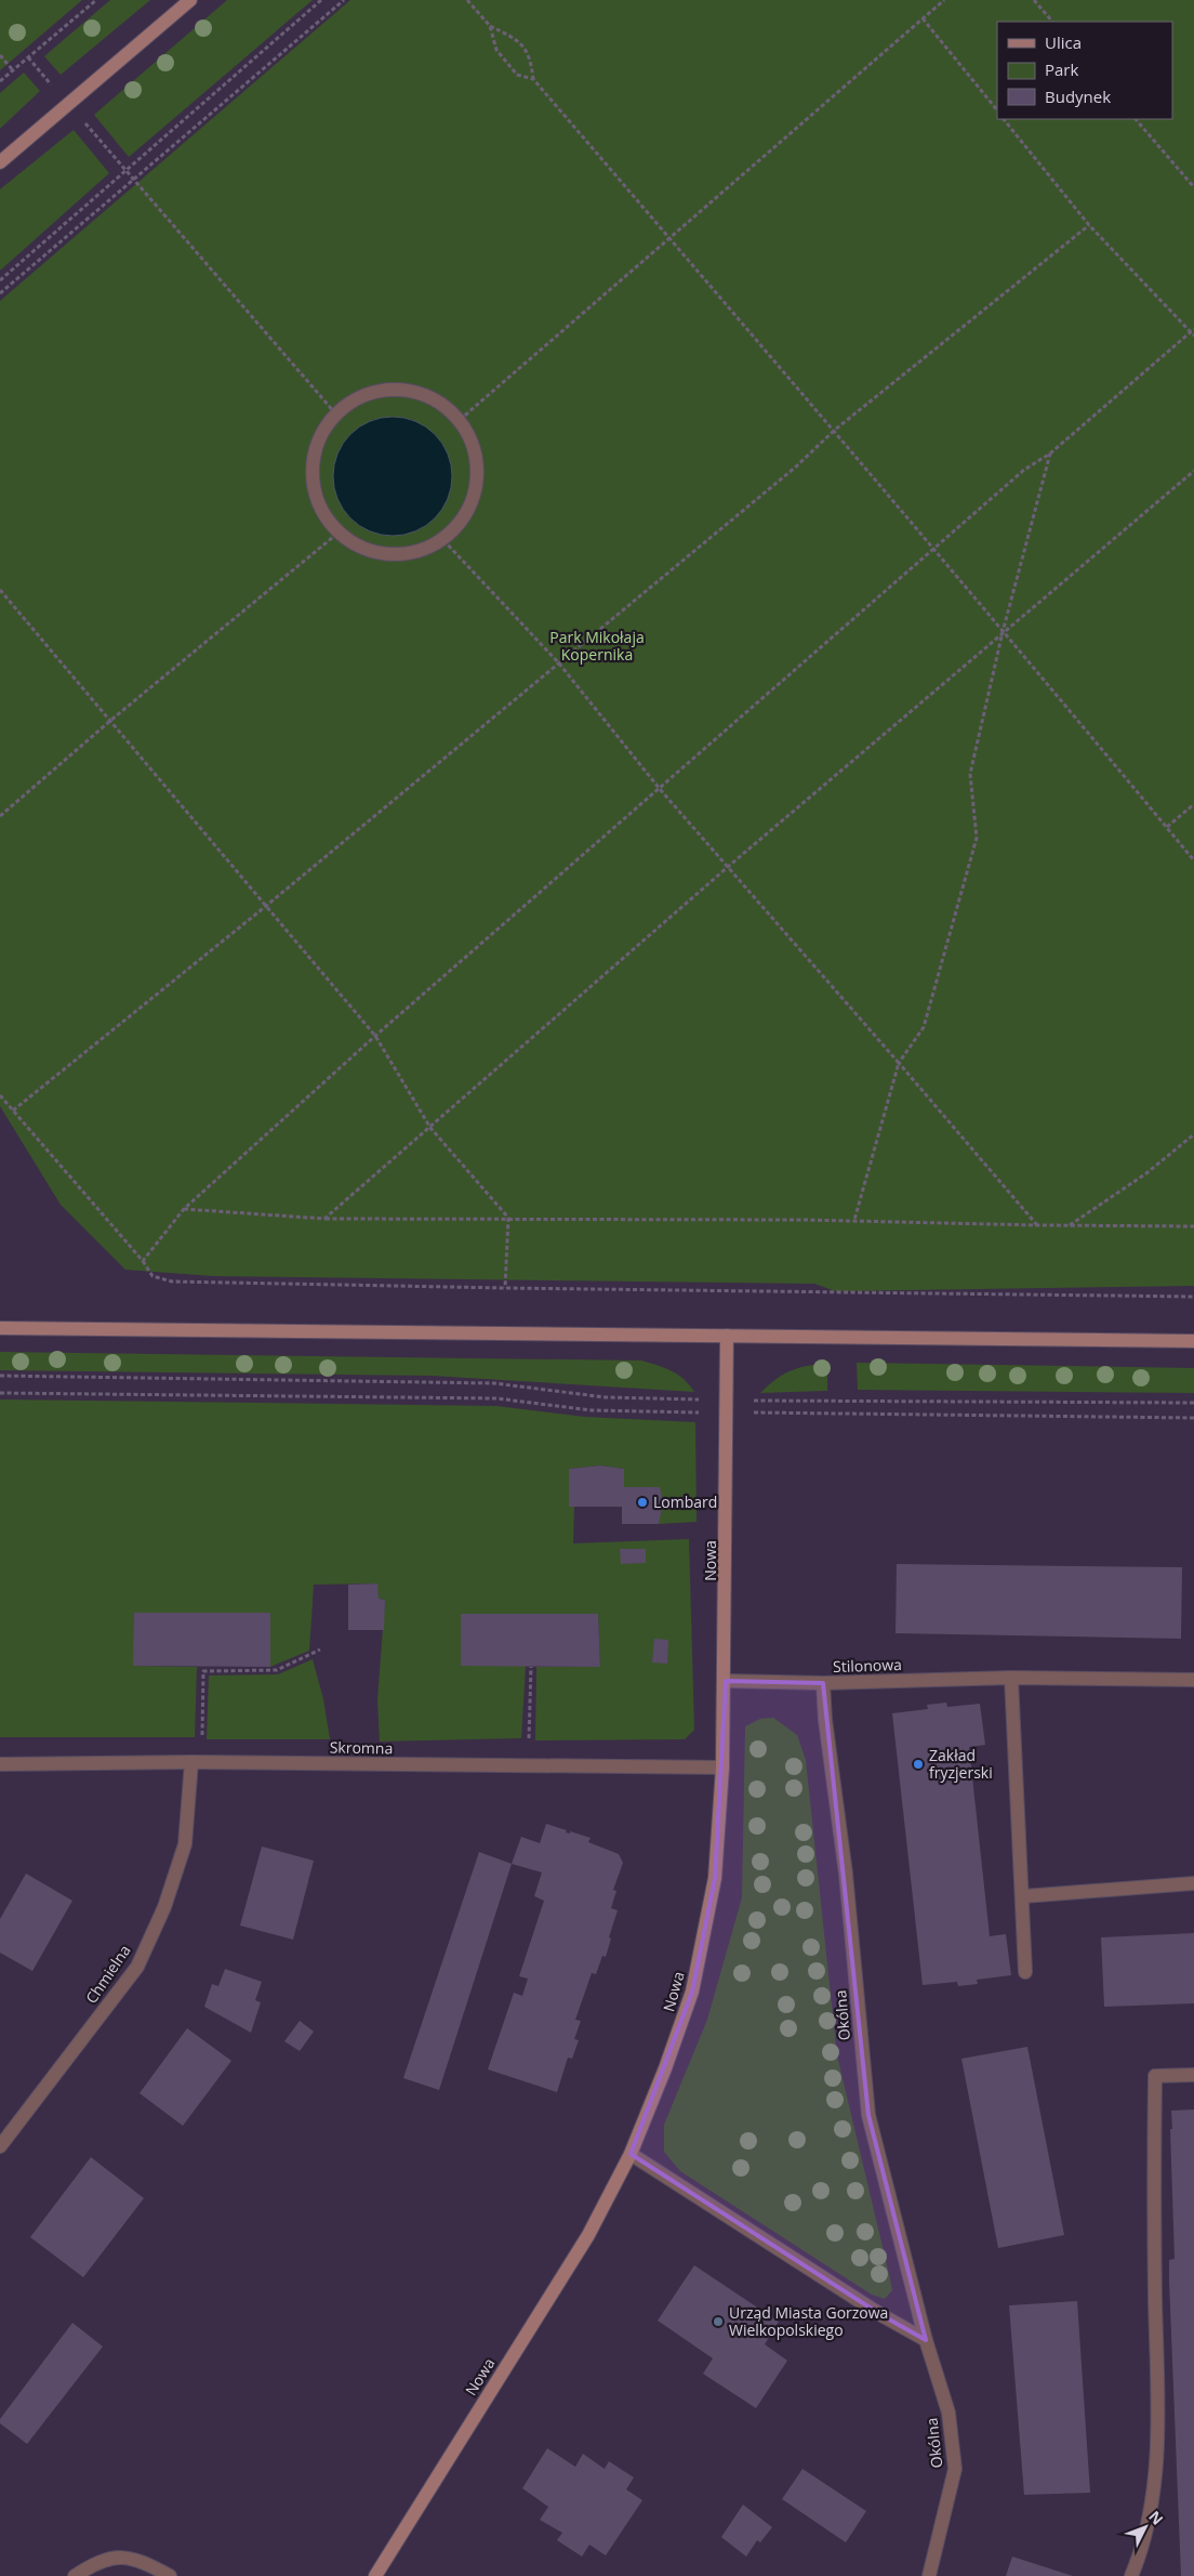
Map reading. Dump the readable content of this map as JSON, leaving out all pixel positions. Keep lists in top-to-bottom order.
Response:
{
  "streets": {
    "street": [
      "Nowa",
      "Stilonowa",
      "Skromna",
      "Chmielna",
      "Okólna"
    ]
  },
  "crossings": [
    ["Nowa", "Stilonowa"],
    ["Nowa", "Skromna"],
    ["Stilonowa", "Okólna"],
    ["Skromna", "Chmielna"]
  ],
  "parks": ["Park Mikołaja Kopernika"],
  "places": ["Lombard", "Zakład fryzjerski", "Urząd Miasta Gorzowa Wielkopolskiego"],
  "legend": ["Ulica", "Park", "Budynek"],
  "north": "top right"
}
